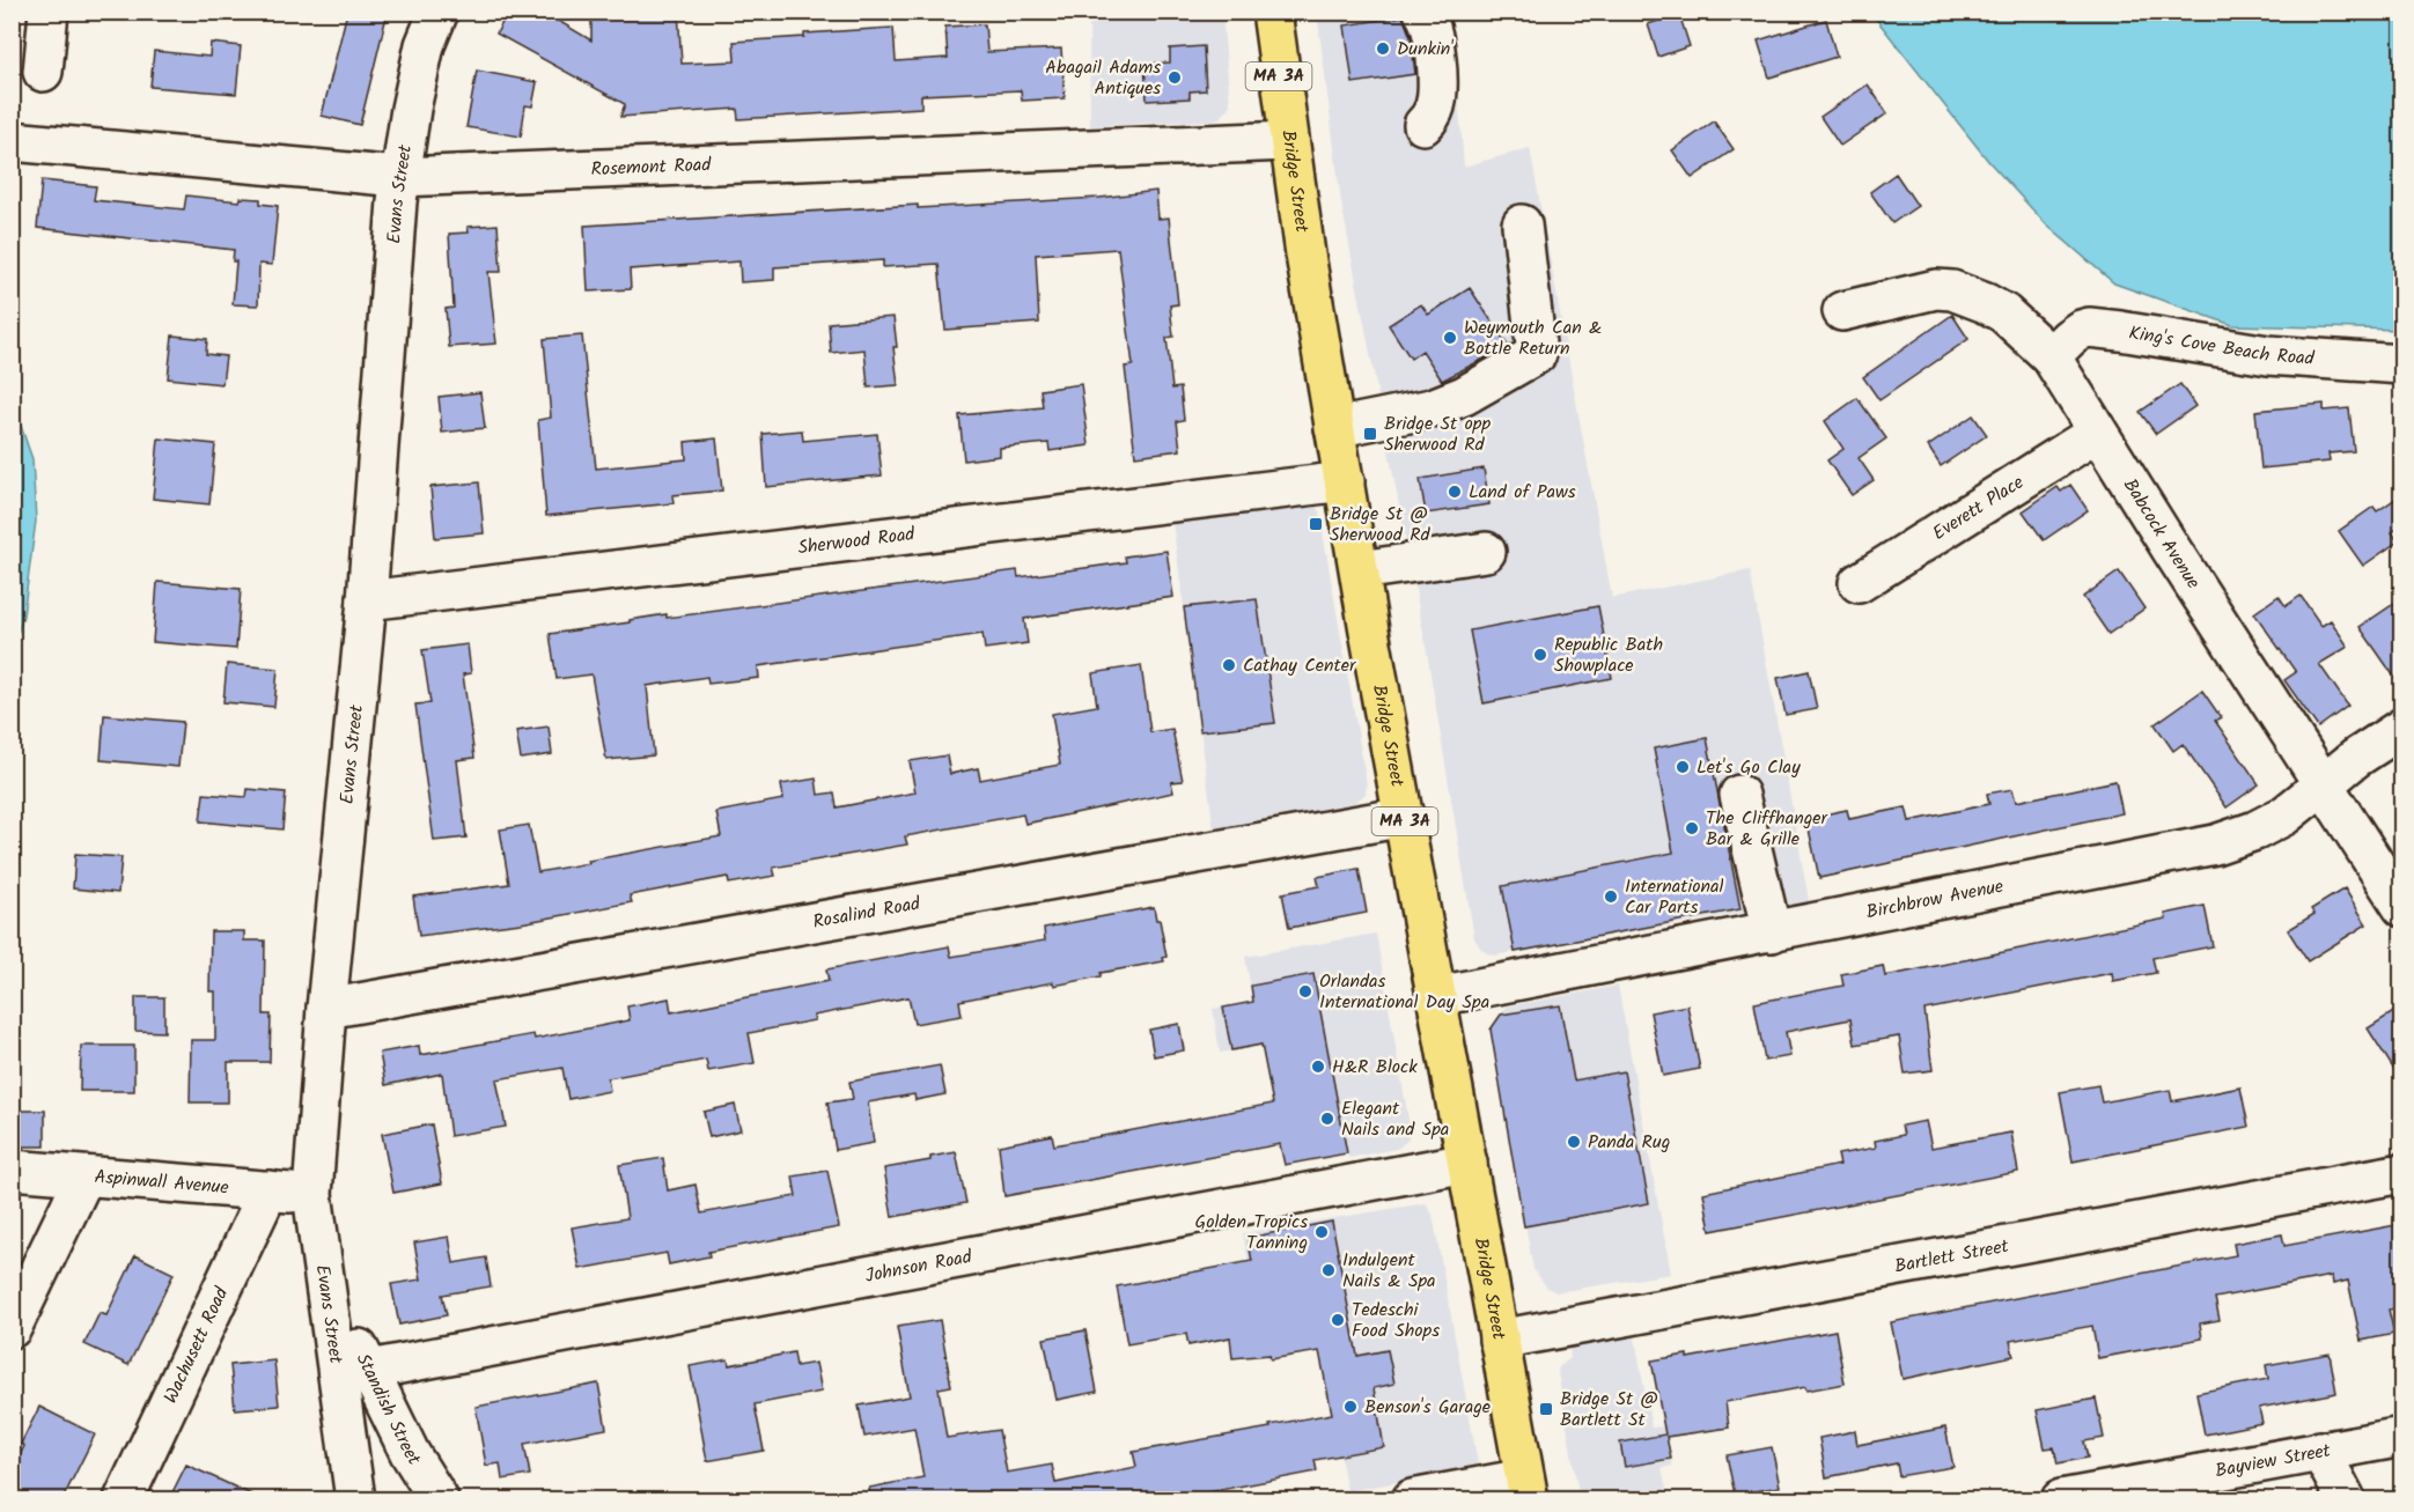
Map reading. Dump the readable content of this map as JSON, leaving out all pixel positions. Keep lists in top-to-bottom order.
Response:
{
  "streets": {
    "main road": ["MA 3A", "Bridge Street"],
    "street": [
      "Rosemont Road",
      "Evans Street",
      "King's Cove Beach Road",
      "Everett Place",
      "Babcock Avenue",
      "Sherwood Road",
      "Birchbrow Avenue",
      "Rosalind Road",
      "Aspinwall Avenue",
      "Bartlett Street",
      "Johnson Road",
      "Wachusett Road",
      "Standish Street",
      "Bayview Street"
    ]
  },
  "crossings": [
    ["Rosemont Road", "Bridge Street"],
    ["Rosemont Road", "Evans Street"],
    ["Bridge Street", "Sherwood Road"],
    ["Bridge Street", "Birchbrow Avenue"],
    ["Bridge Street", "Rosalind Road"],
    ["Bridge Street", "Bartlett Street"],
    ["Bridge Street", "Johnson Road"],
    ["Evans Street", "Sherwood Road"],
    ["Evans Street", "Rosalind Road"],
    ["Evans Street", "Aspinwall Avenue"],
    ["Evans Street", "Standish Street"],
    ["King's Cove Beach Road", "Babcock Avenue"],
    ["Everett Place", "Babcock Avenue"],
    ["Babcock Avenue", "Birchbrow Avenue"],
    ["Aspinwall Avenue", "Wachusett Road"],
    ["Johnson Road", "Standish Street"]
  ],
  "places": {
    "other": [
      "Dunkin'",
      "Abagail Adams Antiques",
      "Weymouth Can & Bottle Return",
      "Land of Paws",
      "Republic Bath Showplace",
      "Cathay Center",
      "Let's Go Clay",
      "The Cliffhanger Bar & Grille",
      "International Car Parts",
      "Orlandas International Day Spa",
      "H&R Block",
      "Elegant Nails and Spa",
      "Panda Rug",
      "Golden Tropics Tanning",
      "Indulgent Nails & Spa",
      "Tedeschi Food Shops",
      "Benson's Garage"
    ],
    "transit": ["Bridge St opp Sherwood Rd", "Bridge St @ Sherwood Rd", "Bridge St @ Bartlett St"]
  }
}
